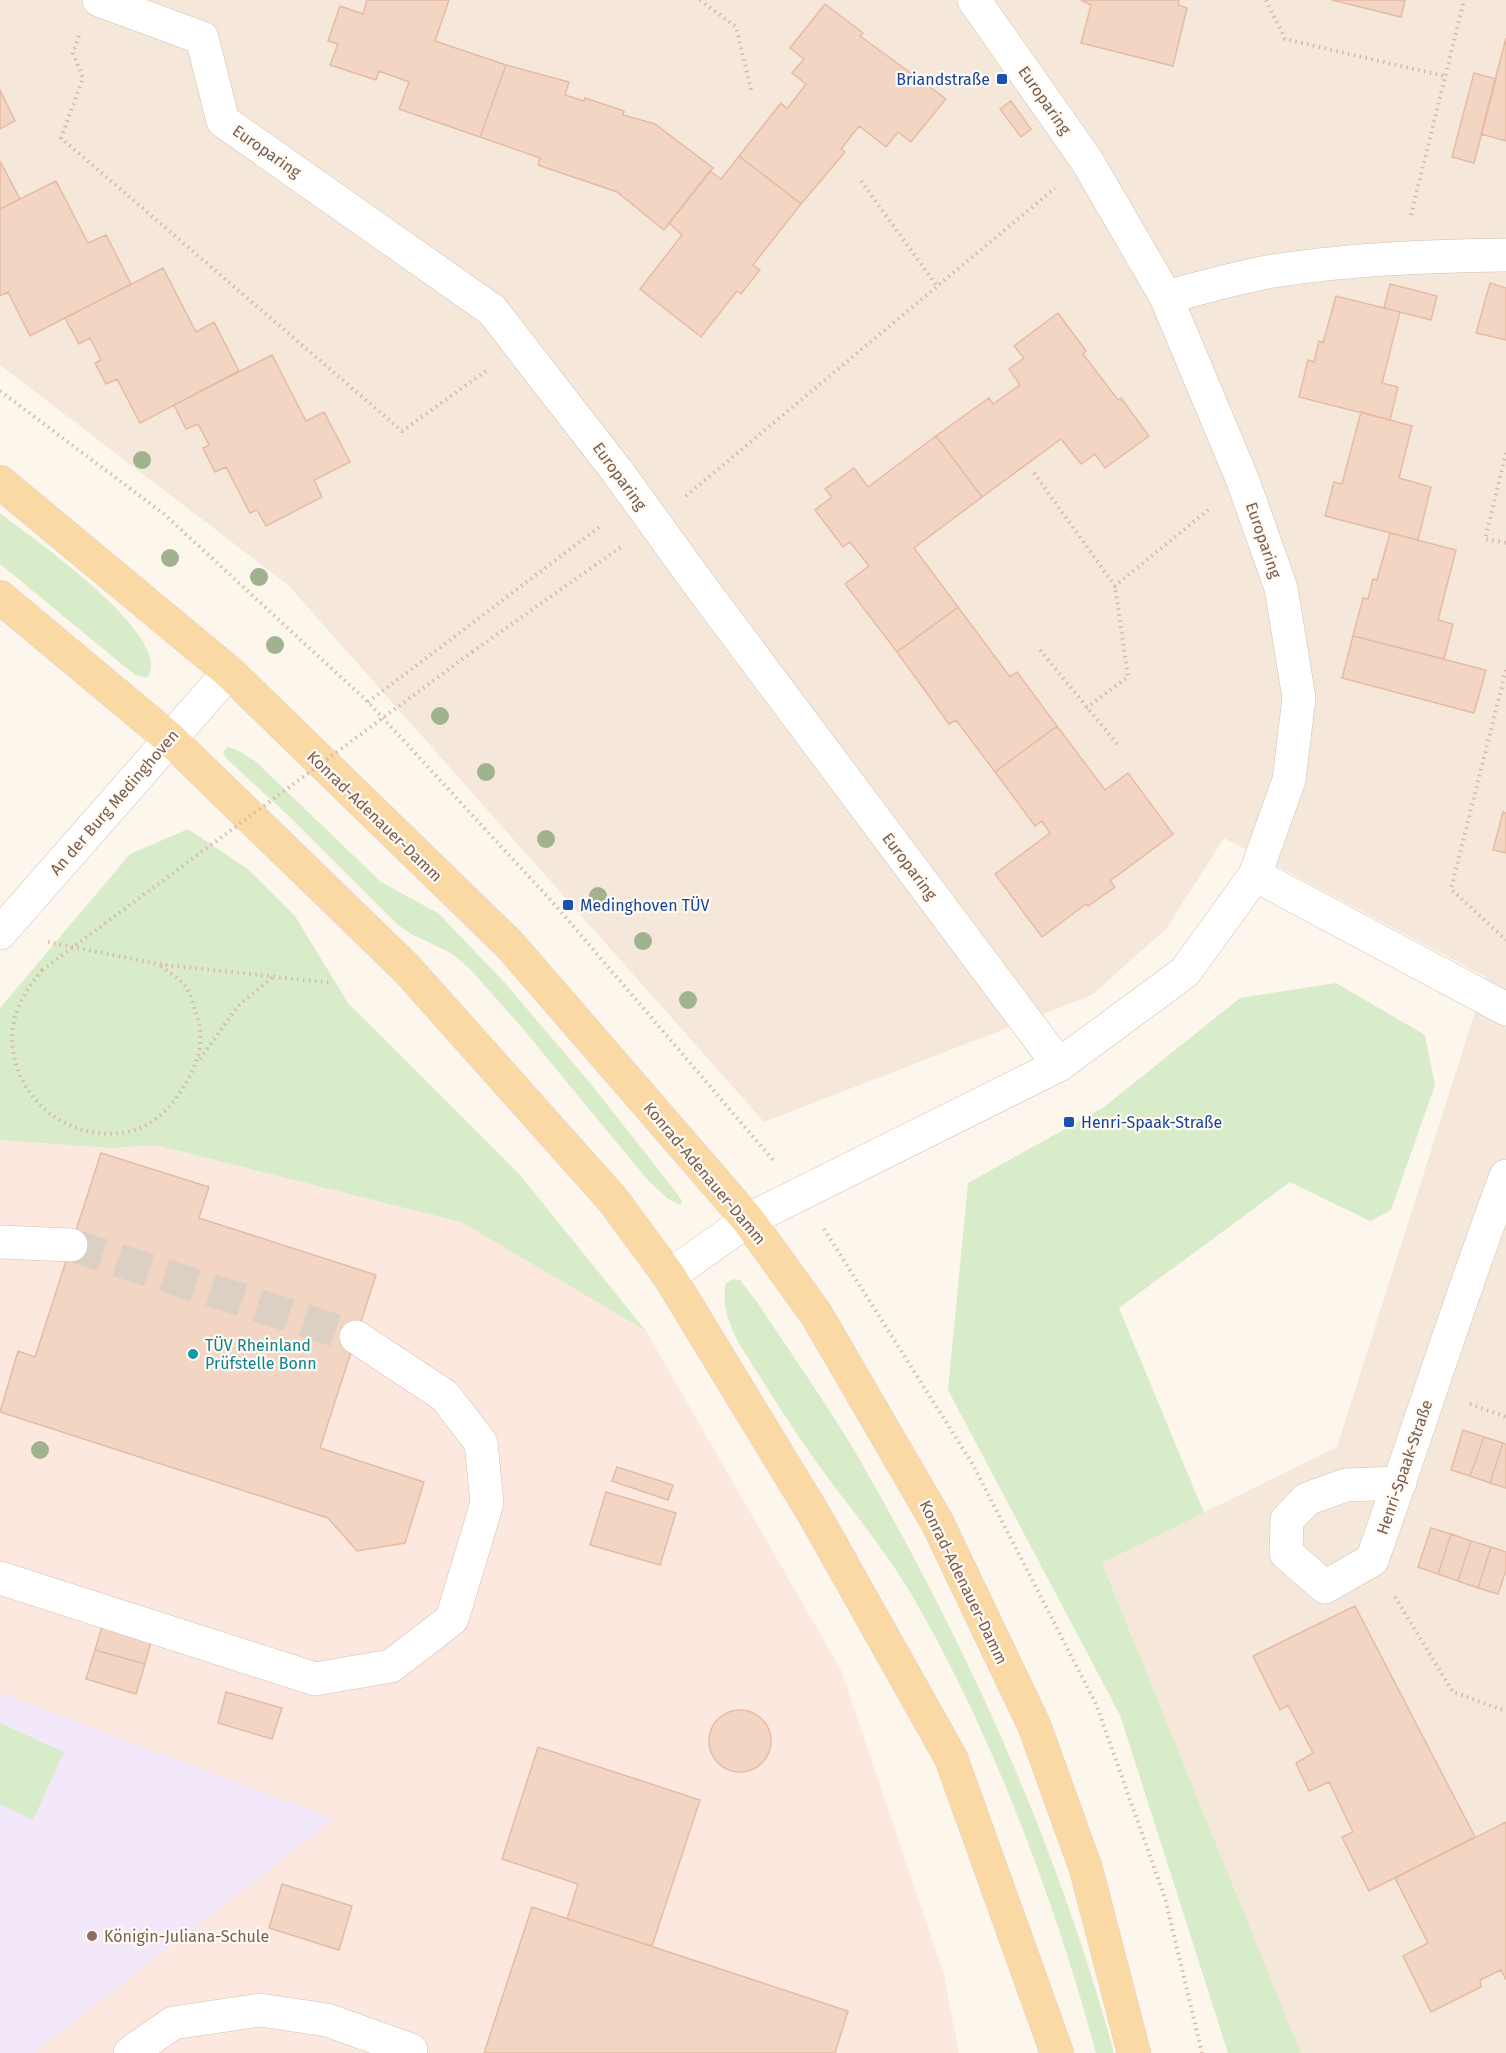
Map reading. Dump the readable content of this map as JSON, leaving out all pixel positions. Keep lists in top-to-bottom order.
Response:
{
  "streets": {
    "main road": ["Konrad-Adenauer-Damm"],
    "street": ["Europaring", "An der Burg Medinghoven", "Henri-Spaak-Straße"]
  },
  "crossings": [
    ["Europaring", "Konrad-Adenauer-Damm"],
    ["An der Burg Medinghoven", "Konrad-Adenauer-Damm"]
  ],
  "places": {
    "transit": ["Briandstraße", "Medinghoven TÜV", "Henri-Spaak-Straße"],
    "other": ["TÜV Rheinland Prüfstelle Bonn", "Königin-Juliana-Schule"]
  }
}
